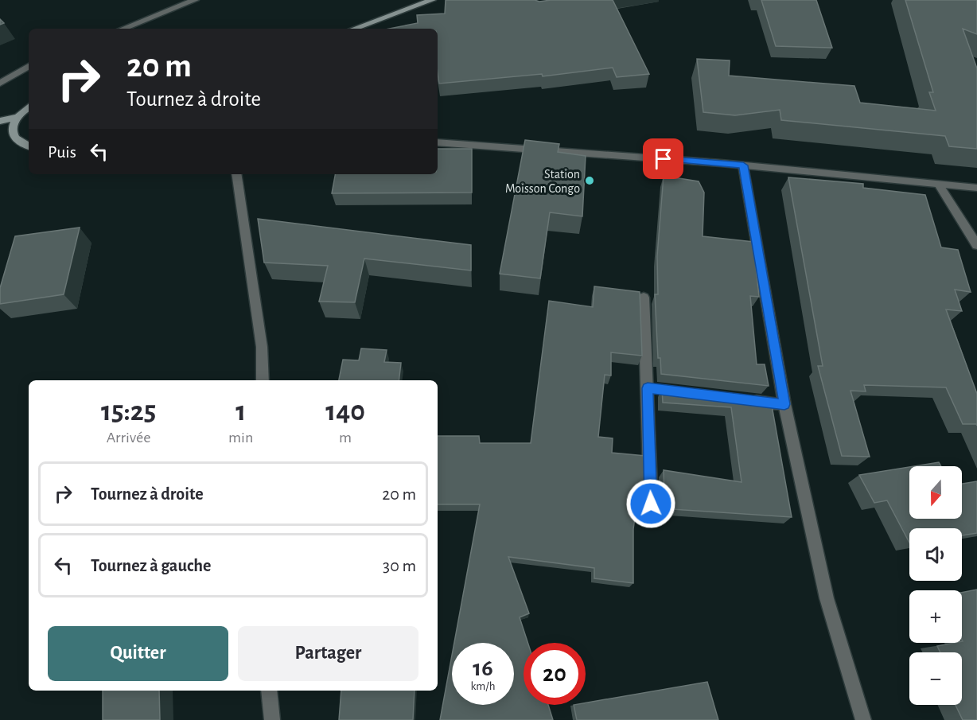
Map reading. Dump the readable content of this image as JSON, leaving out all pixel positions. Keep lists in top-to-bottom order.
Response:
{
  "places": ["Station Moisson Congo"],
  "north": "bottom",
  "page": {
    "turn": ["20 m", "Tournez à droite"],
    "then": "Puis",
    "eta": [
      "15:25",
      "Arrivée",
      "1",
      "min",
      "140",
      "m"
    ],
    "list": [
      {
        "name": "Tournez à droite",
        "value": "20 m"
      },
      {
        "name": "Tournez à gauche",
        "value": "30 m"
      }
    ],
    "map_buttons": ["+", "−"],
    "buttons": ["Quitter", "Partager"],
    "speed": "16 km/h",
    "limit": "20"
  }
}
